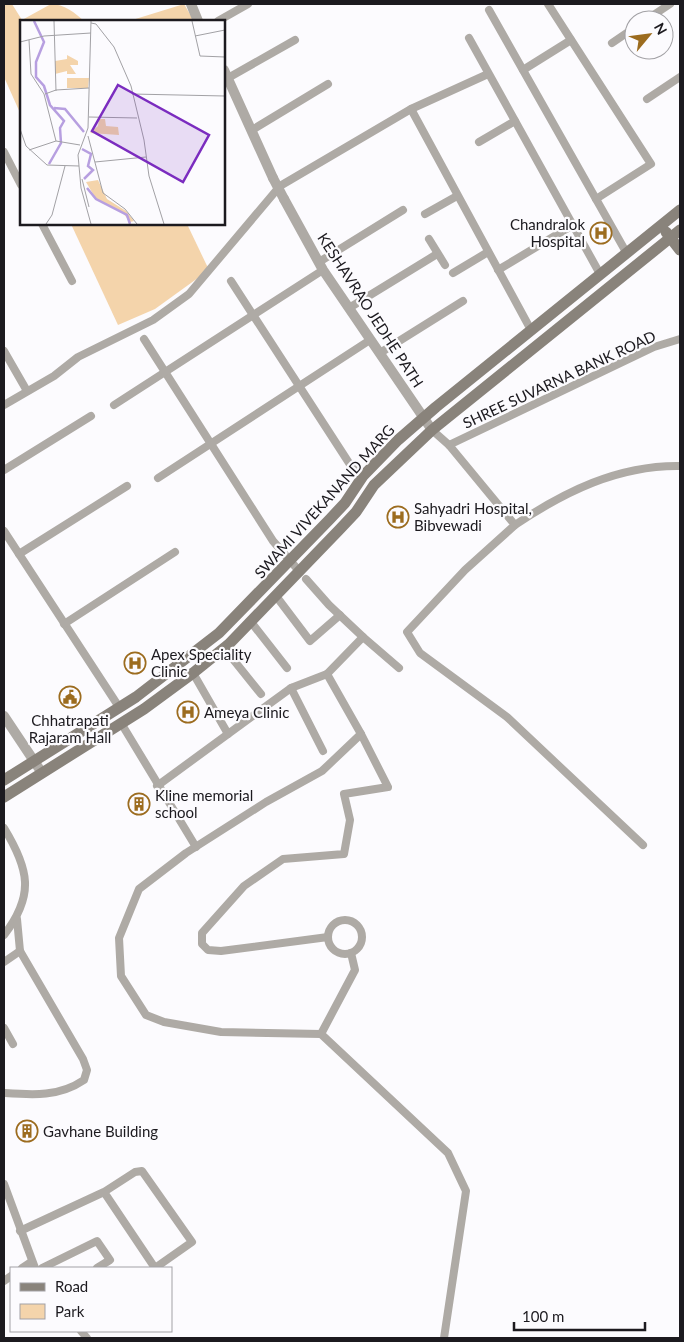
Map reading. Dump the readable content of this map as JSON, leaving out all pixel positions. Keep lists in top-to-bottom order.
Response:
{
  "streets": {
    "main road": ["SWAMI VIVEKANAND MARG"],
    "street": ["KESHAVRAO JEDHE PATH", "SHREE SUVARNA BANK ROAD"]
  },
  "crossings": [
    ["KESHAVRAO JEDHE PATH", "SWAMI VIVEKANAND MARG"]
  ],
  "places": {
    "hospital": [
      "Chandralok Hospital",
      "Sahyadri Hospital, Bibvewadi",
      "Apex Speciality Clinic",
      "Ameya Clinic"
    ],
    "public building": ["Chhatrapati Rajaram Hall"],
    "building": ["Kline memorial school", "Gavhane Building"]
  },
  "legend": ["Road", "Park"],
  "scale_bar": "100 m",
  "north": "top right"
}
